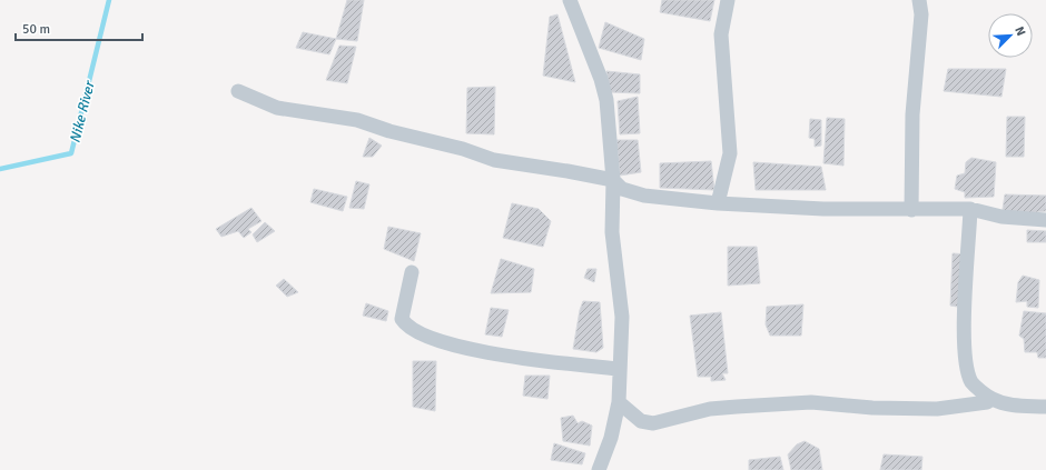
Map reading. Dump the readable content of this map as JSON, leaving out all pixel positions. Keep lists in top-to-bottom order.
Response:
{
  "water": ["Nike River"],
  "scale_bar": "50 m",
  "north": "top right"
}
